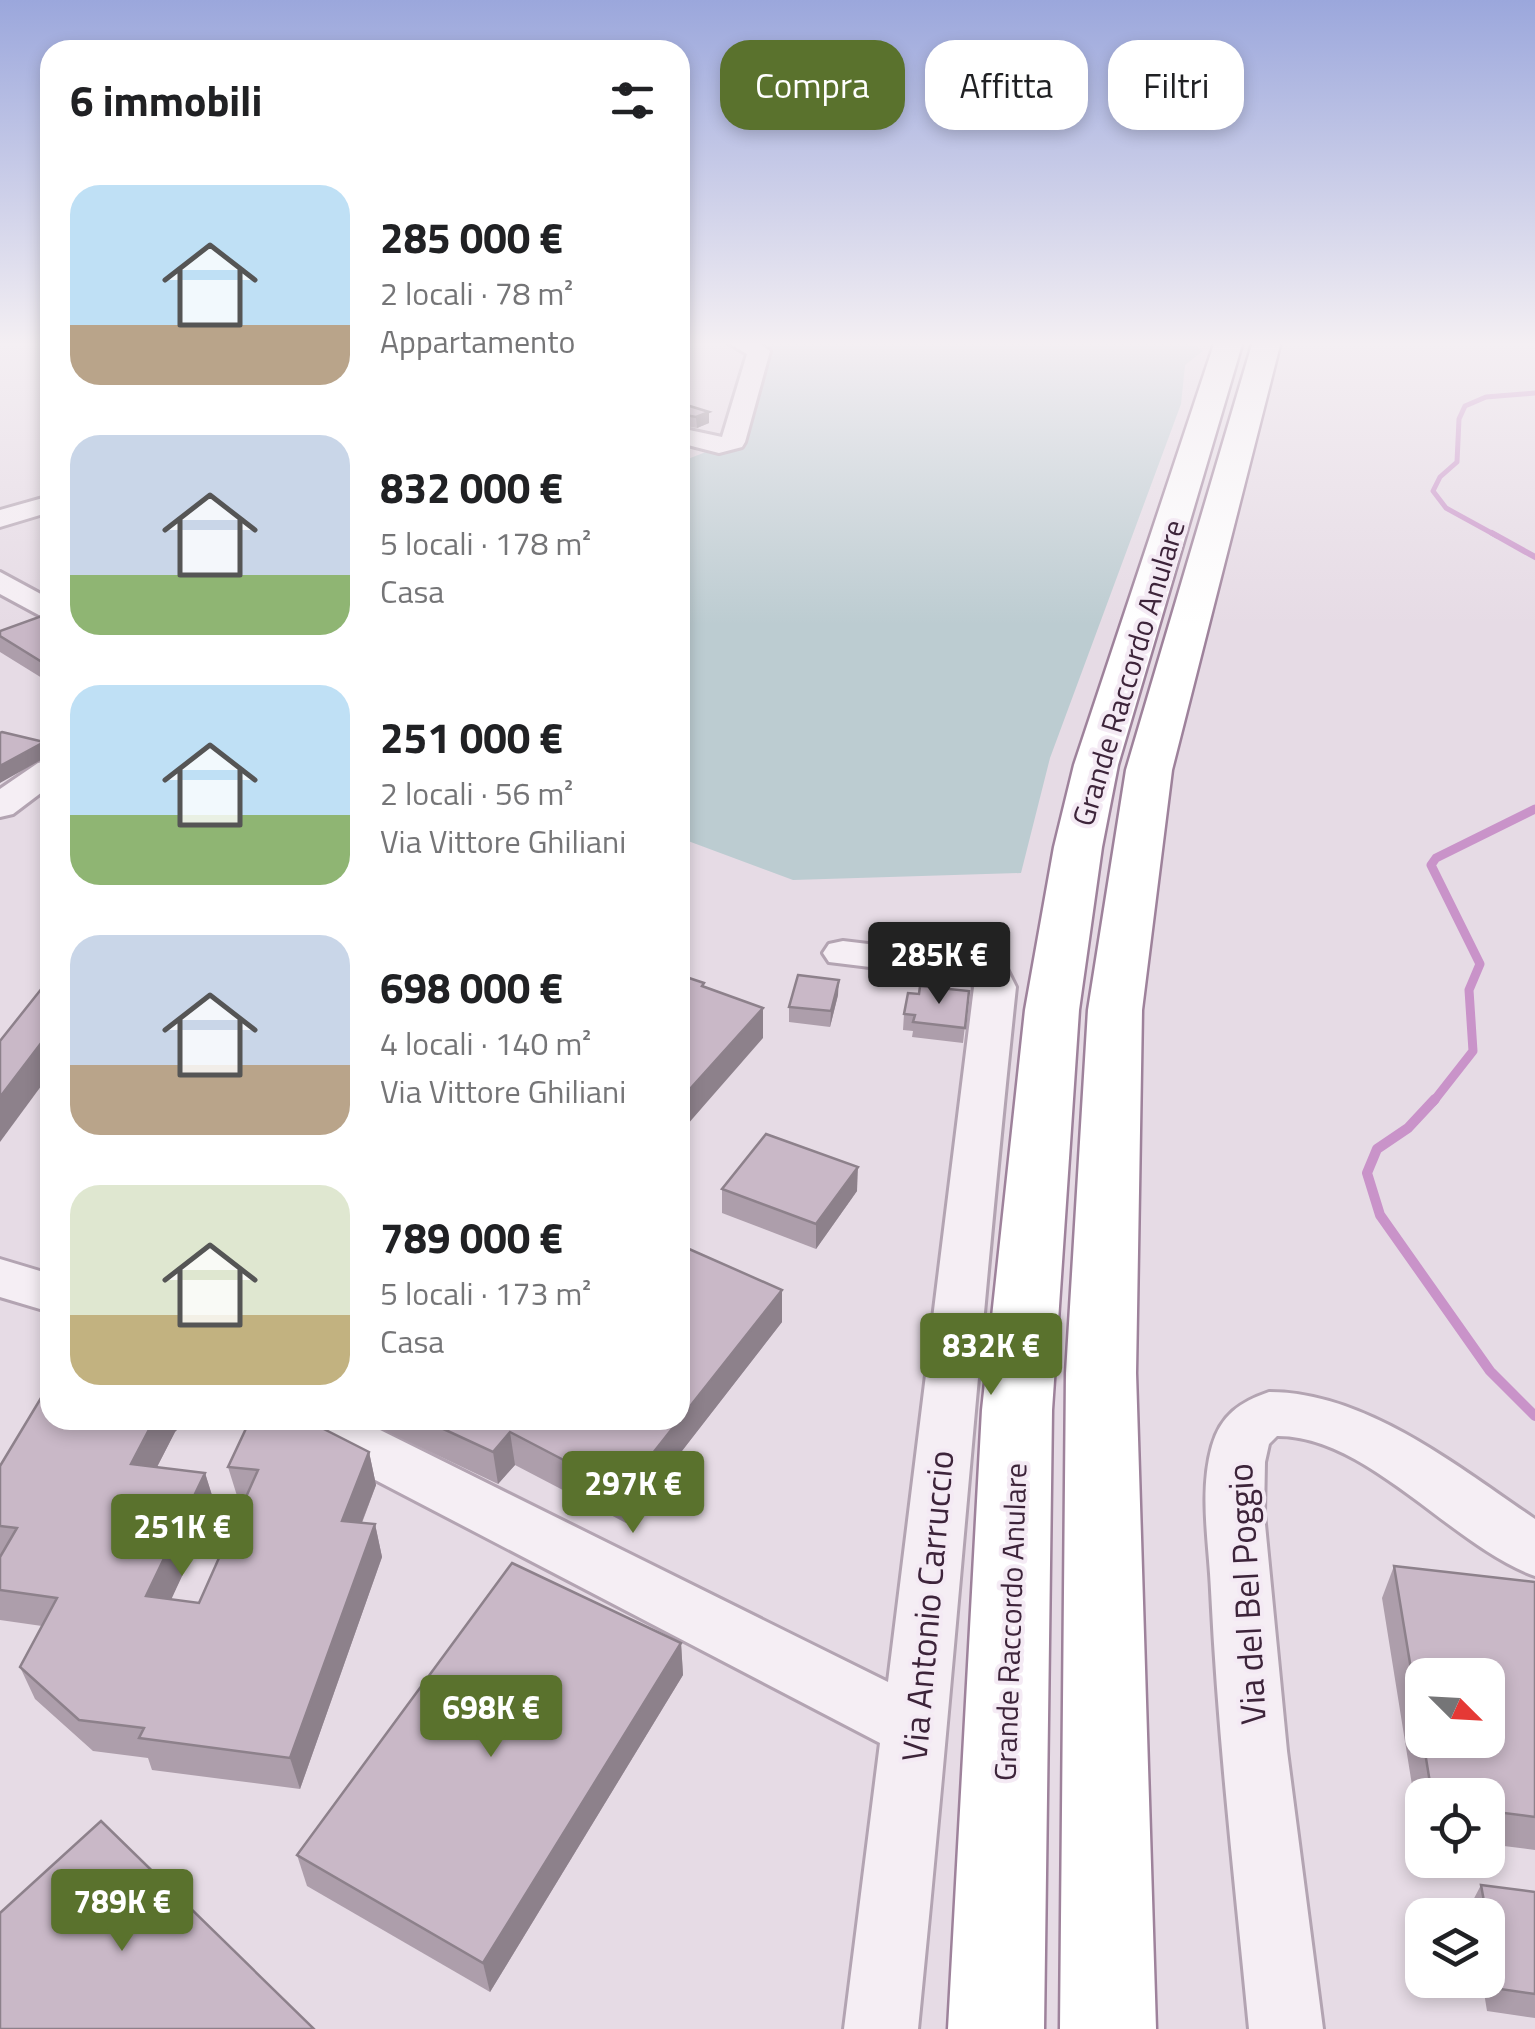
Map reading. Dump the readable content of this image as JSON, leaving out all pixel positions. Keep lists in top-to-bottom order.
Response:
{
  "streets": {
    "highway": ["Grande Raccordo Anulare"],
    "street": ["Via del Bel Poggio", "Via Antonio Carruccio"]
  },
  "north": "bottom right",
  "page": {
    "chip": ["Compra", "Affitta", "Filtri"],
    "heading": "6 immobili",
    "list": [
      {
        "name": "285 000 €",
        "note": "2 locali · 78 m² · Appartamento"
      },
      {
        "name": "832 000 €",
        "note": "5 locali · 178 m² · Casa"
      },
      {
        "name": "251 000 €",
        "note": "2 locali · 56 m² · Via Vittore Ghiliani"
      },
      {
        "name": "698 000 €",
        "note": "4 locali · 140 m² · Via Vittore Ghiliani"
      },
      {
        "name": "789 000 €",
        "note": "5 locali · 173 m² · Casa"
      }
    ],
    "price": [
      "285K €",
      "832K €",
      "297K €",
      "251K €",
      "698K €",
      "789K €"
    ]
  }
}
